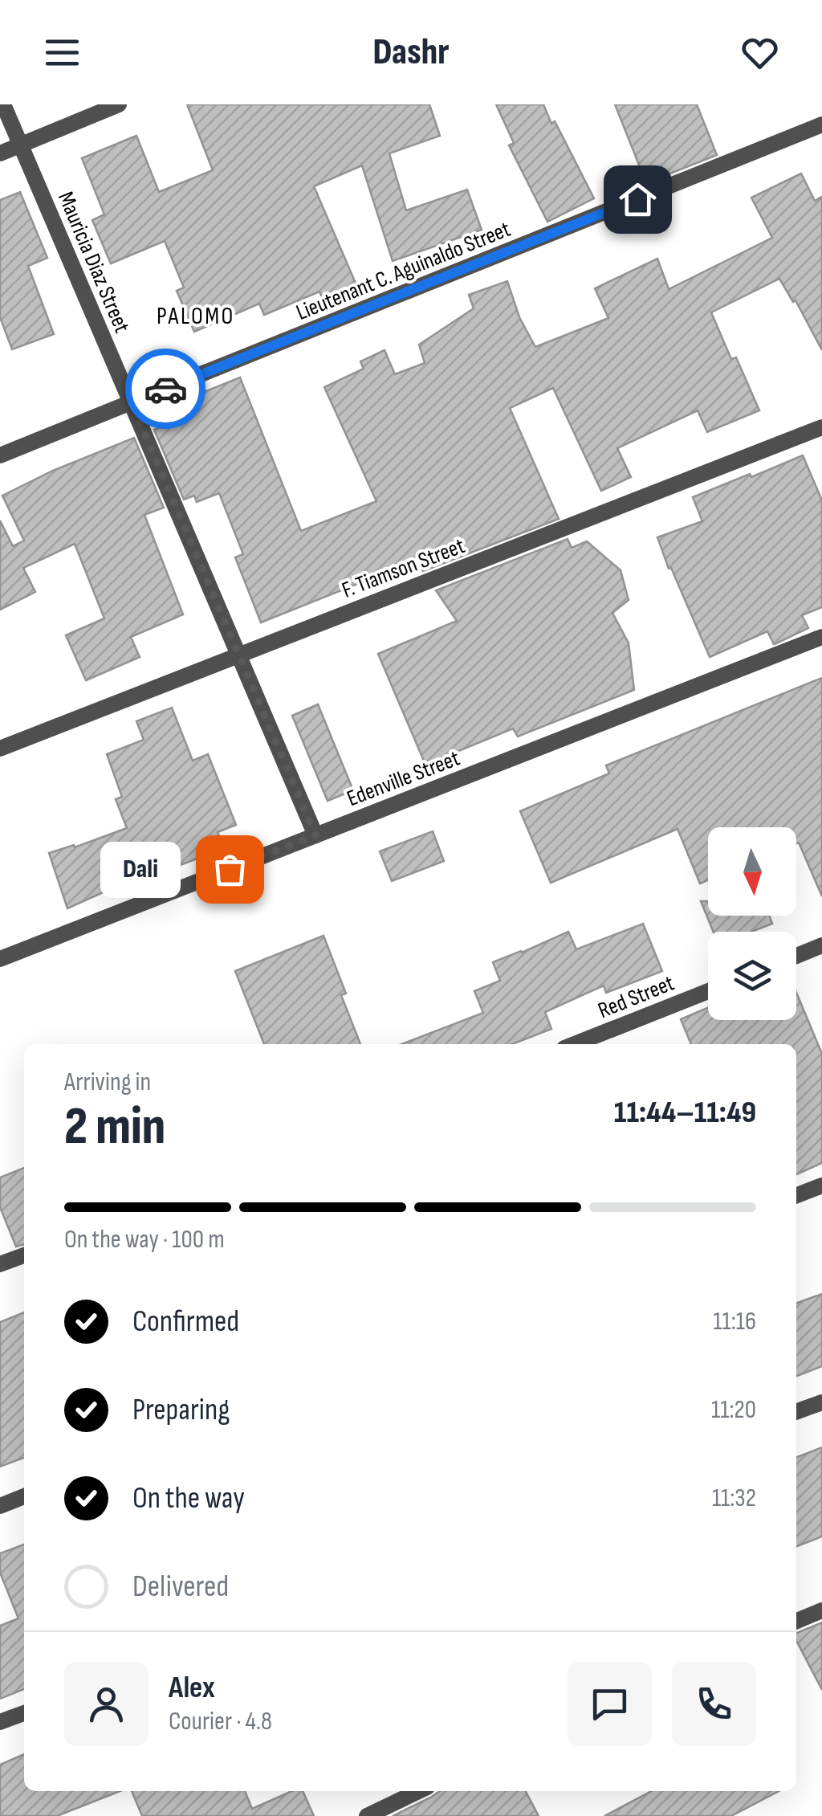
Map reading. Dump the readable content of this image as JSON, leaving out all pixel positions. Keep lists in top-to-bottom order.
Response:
{
  "streets": {
    "street": [
      "Mauricia Diaz Street",
      "Lieutenant C. Aguinaldo Street",
      "F. Tiamson Street",
      "Edenville Street",
      "Red Street"
    ]
  },
  "crossings": [
    ["Mauricia Diaz Street", "Lieutenant C. Aguinaldo Street"],
    ["Mauricia Diaz Street", "F. Tiamson Street"],
    ["Mauricia Diaz Street", "Edenville Street"]
  ],
  "districts": ["PALOMO"],
  "places": ["Dali"],
  "north": "bottom",
  "page": {
    "header": "Dashr",
    "bubble": "Dali",
    "heading": ["2 min", "Arriving in", "11:44–11:49"],
    "panel": ["Alex", "Courier · 4.8"],
    "bar": "On the way · 100 m",
    "list": [
      ["Confirmed", "11:16"],
      ["Preparing", "11:20"],
      ["On the way", "11:32"],
      "Delivered"
    ]
  }
}
